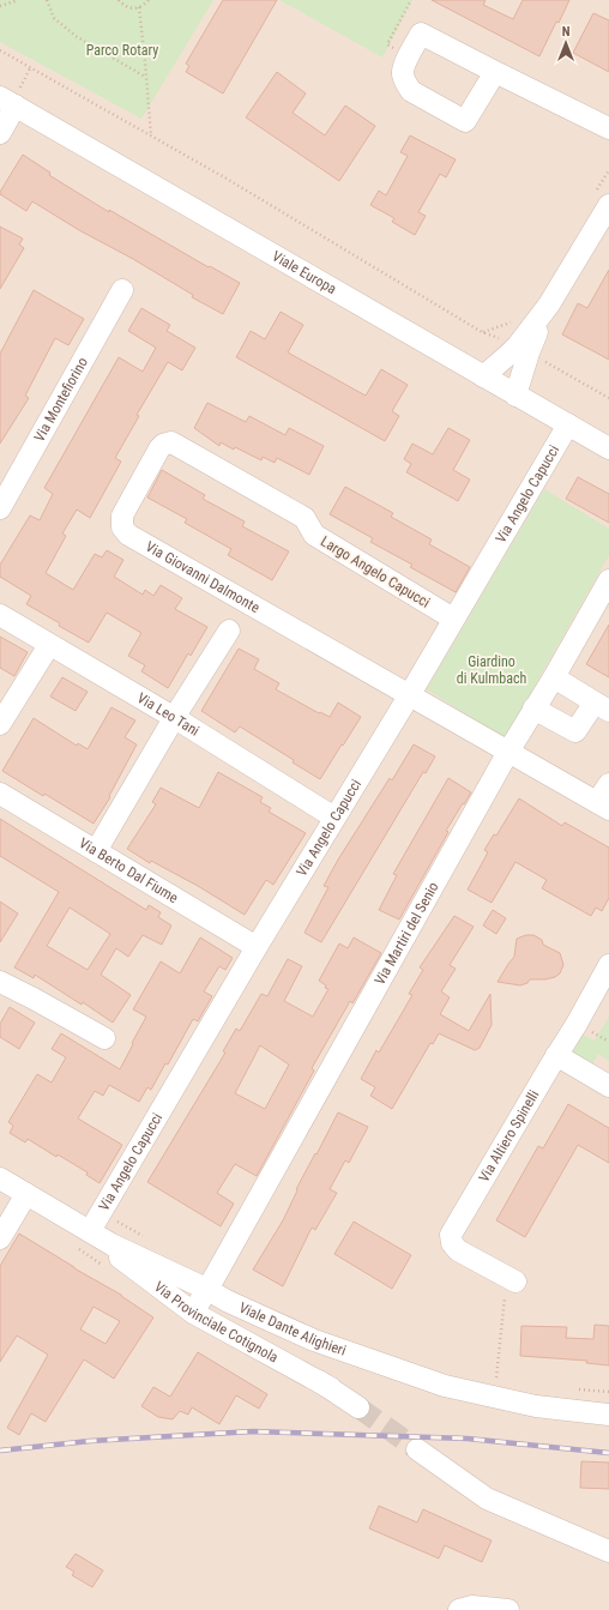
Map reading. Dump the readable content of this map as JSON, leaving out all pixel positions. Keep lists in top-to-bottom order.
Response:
{
  "streets": {
    "street": [
      "Viale Europa",
      "Via Montefiorino",
      "Via Angelo Capucci",
      "Largo Angelo Capucci",
      "Via Giovanni Dalmonte",
      "Via Leo Tani",
      "Via Berto Dal Fiume",
      "Via Martiri del Senio",
      "Via Altiero Spinelli",
      "Via Provinciale Cotignola",
      "Viale Dante Alighieri"
    ]
  },
  "crossings": [
    ["Viale Europa", "Via Angelo Capucci"],
    ["Via Angelo Capucci", "Largo Angelo Capucci"],
    ["Via Angelo Capucci", "Via Giovanni Dalmonte"],
    ["Via Angelo Capucci", "Via Leo Tani"],
    ["Via Angelo Capucci", "Via Berto Dal Fiume"],
    ["Via Angelo Capucci", "Viale Dante Alighieri"],
    ["Largo Angelo Capucci", "Via Giovanni Dalmonte"],
    ["Via Giovanni Dalmonte", "Via Martiri del Senio"],
    ["Via Martiri del Senio", "Via Provinciale Cotignola"],
    ["Via Martiri del Senio", "Viale Dante Alighieri"],
    ["Via Provinciale Cotignola", "Viale Dante Alighieri"]
  ],
  "parks": ["Parco Rotary", "Giardino di Kulmbach"],
  "north": "top"
}
